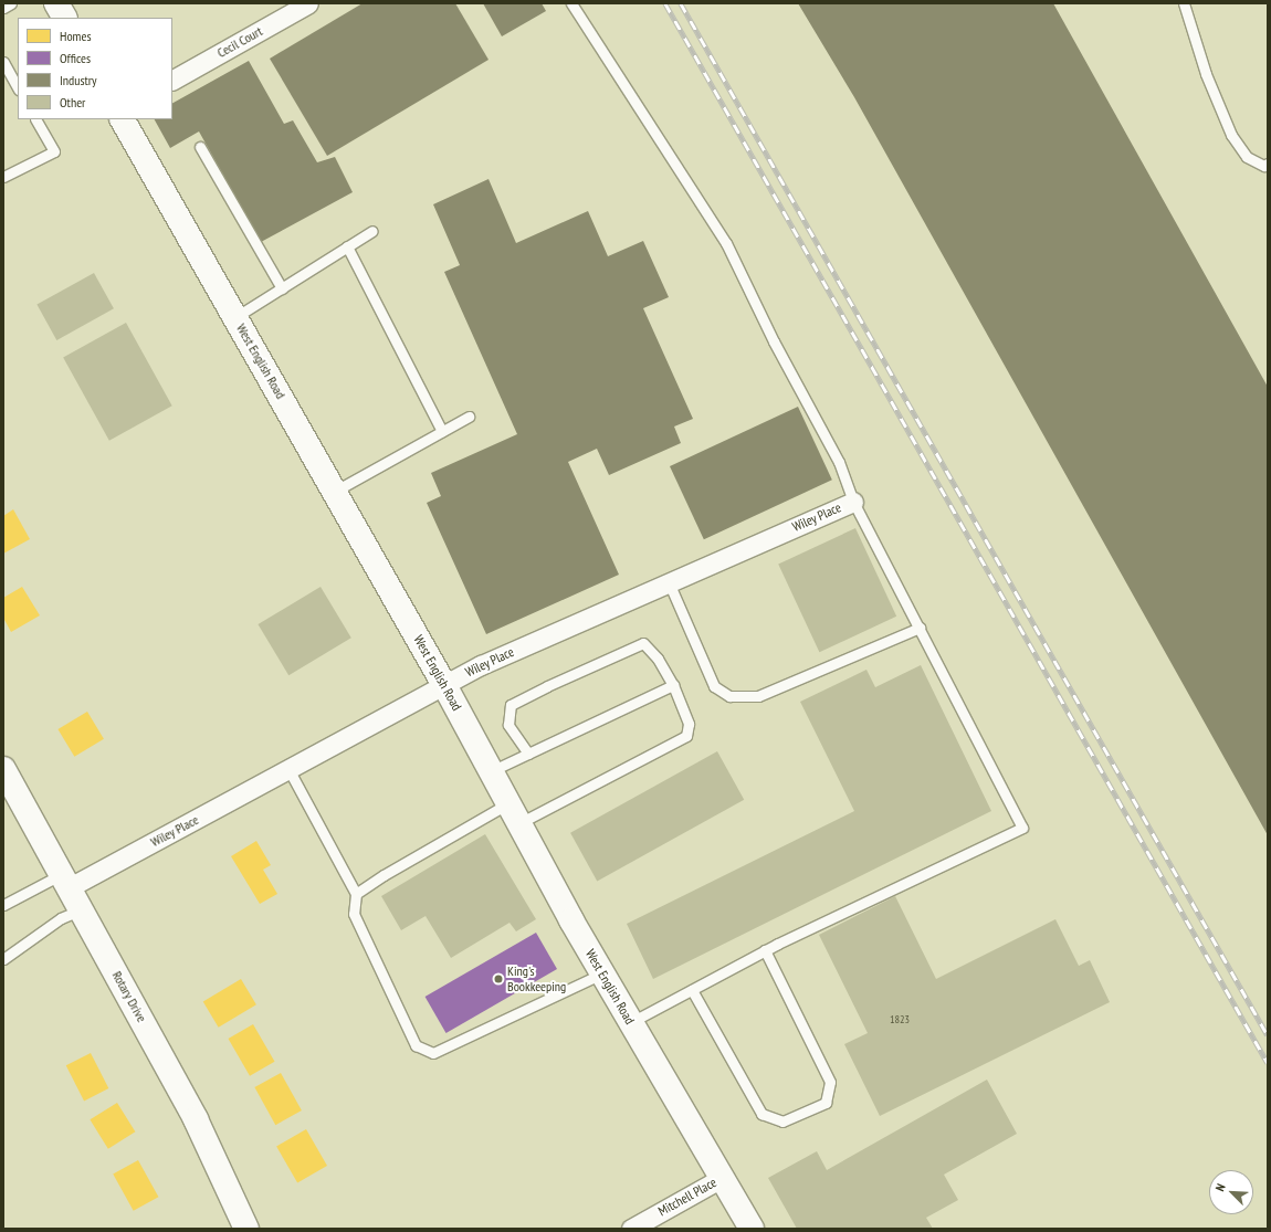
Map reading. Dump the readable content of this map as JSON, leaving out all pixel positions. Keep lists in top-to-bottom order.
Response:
{
  "streets": {
    "main road": ["West English Road", "Rotary Drive"],
    "street": ["Cecil Court", "Wiley Place", "Mitchell Place"]
  },
  "crossings": [
    ["West English Road", "Wiley Place"],
    ["West English Road", "Mitchell Place"],
    ["Wiley Place", "Rotary Drive"]
  ],
  "places": ["King's Bookkeeping"],
  "house_numbers": ["1823"],
  "legend": [
    "Homes",
    "Offices",
    "Industry",
    "Other"
  ],
  "north": "top left"
}
